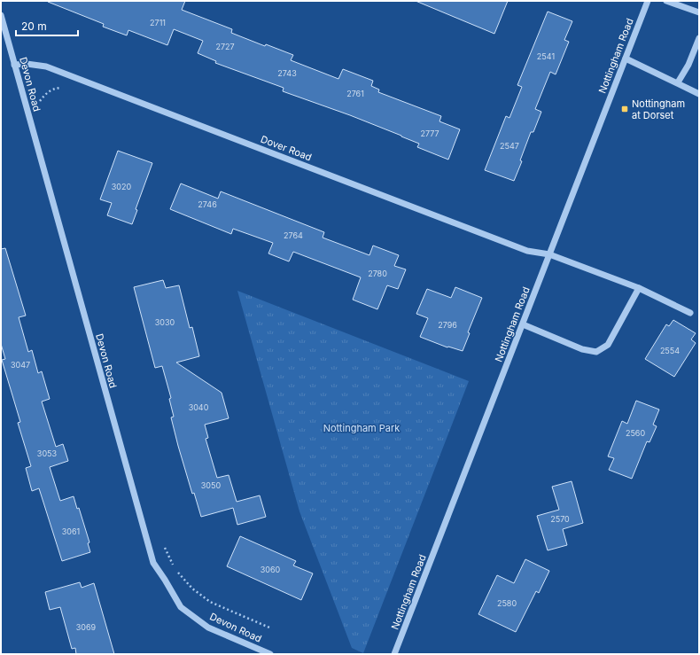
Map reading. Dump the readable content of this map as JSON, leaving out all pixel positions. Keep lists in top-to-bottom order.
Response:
{
  "streets": {
    "street": ["Nottingham Road", "Devon Road", "Dover Road"]
  },
  "crossings": [
    ["Nottingham Road", "Dover Road"],
    ["Devon Road", "Dover Road"]
  ],
  "parks": ["Nottingham Park"],
  "places": {
    "transit": ["Nottingham at Dorset"]
  },
  "house_numbers": [
    "2711",
    "2727",
    "2541",
    "2743",
    "2761",
    "2777",
    "2547",
    "3020",
    "2746",
    "2764",
    "2780",
    "3030",
    "2796",
    "2554",
    "3047",
    "3040",
    "2560",
    "3053",
    "3050",
    "2570",
    "3061",
    "3060",
    "2580",
    "3069"
  ],
  "scale_bar": "20 m"
}
